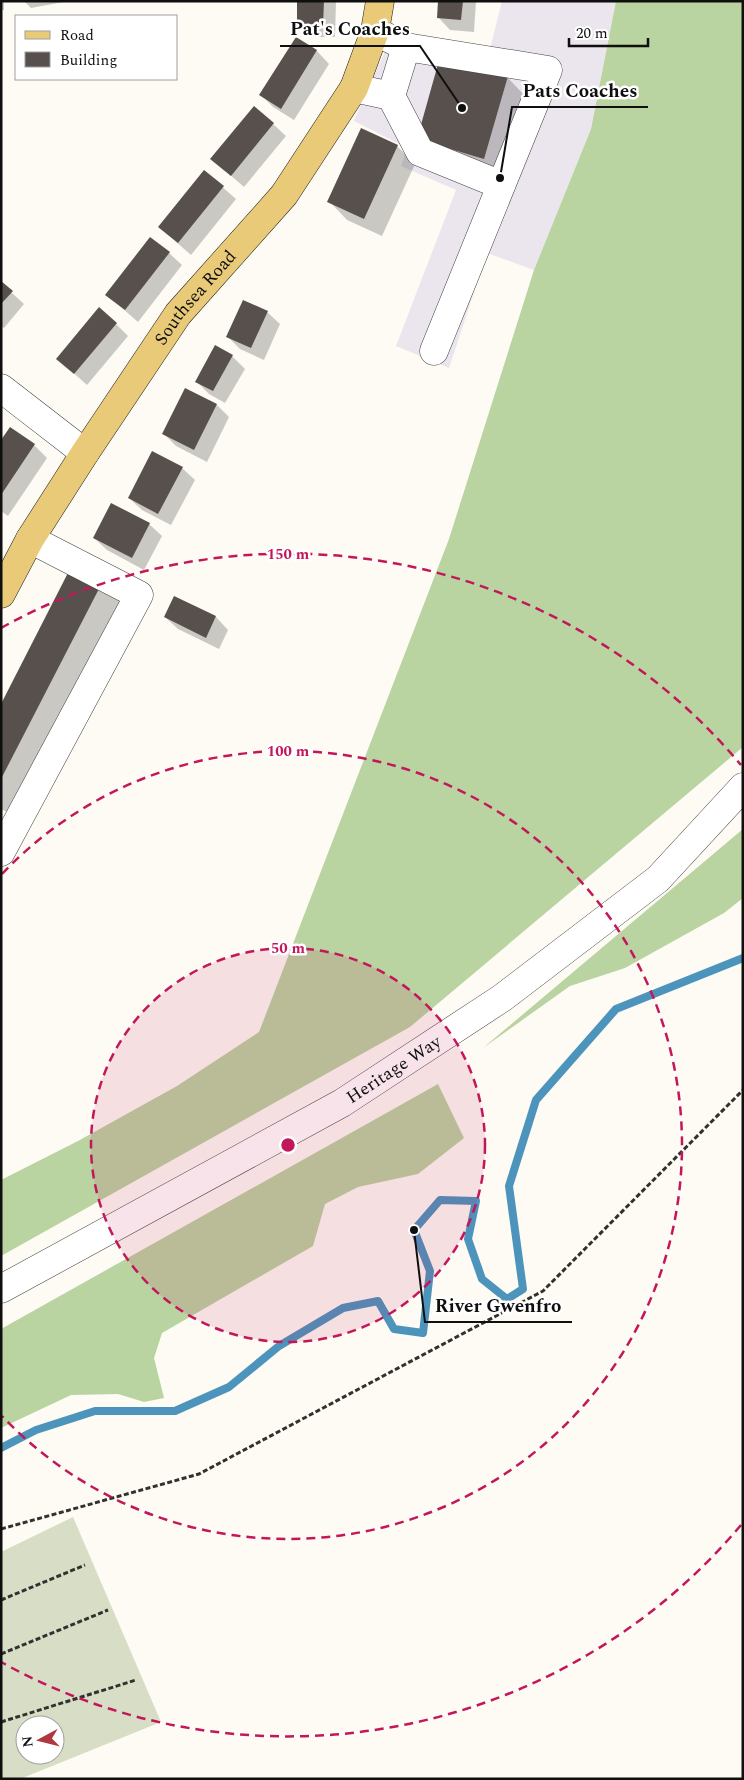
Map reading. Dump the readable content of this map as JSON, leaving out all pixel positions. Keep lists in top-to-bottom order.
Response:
{
  "streets": {
    "main road": ["Southsea Road"],
    "street": ["Heritage Way"]
  },
  "places": ["Pat's Coaches", "Pats Coaches", "River Gwenfro"],
  "legend": ["Road", "Building"],
  "scale_bar": "20 m",
  "north": "left",
  "rings": ["150 m", "100 m", "50 m"]
}
